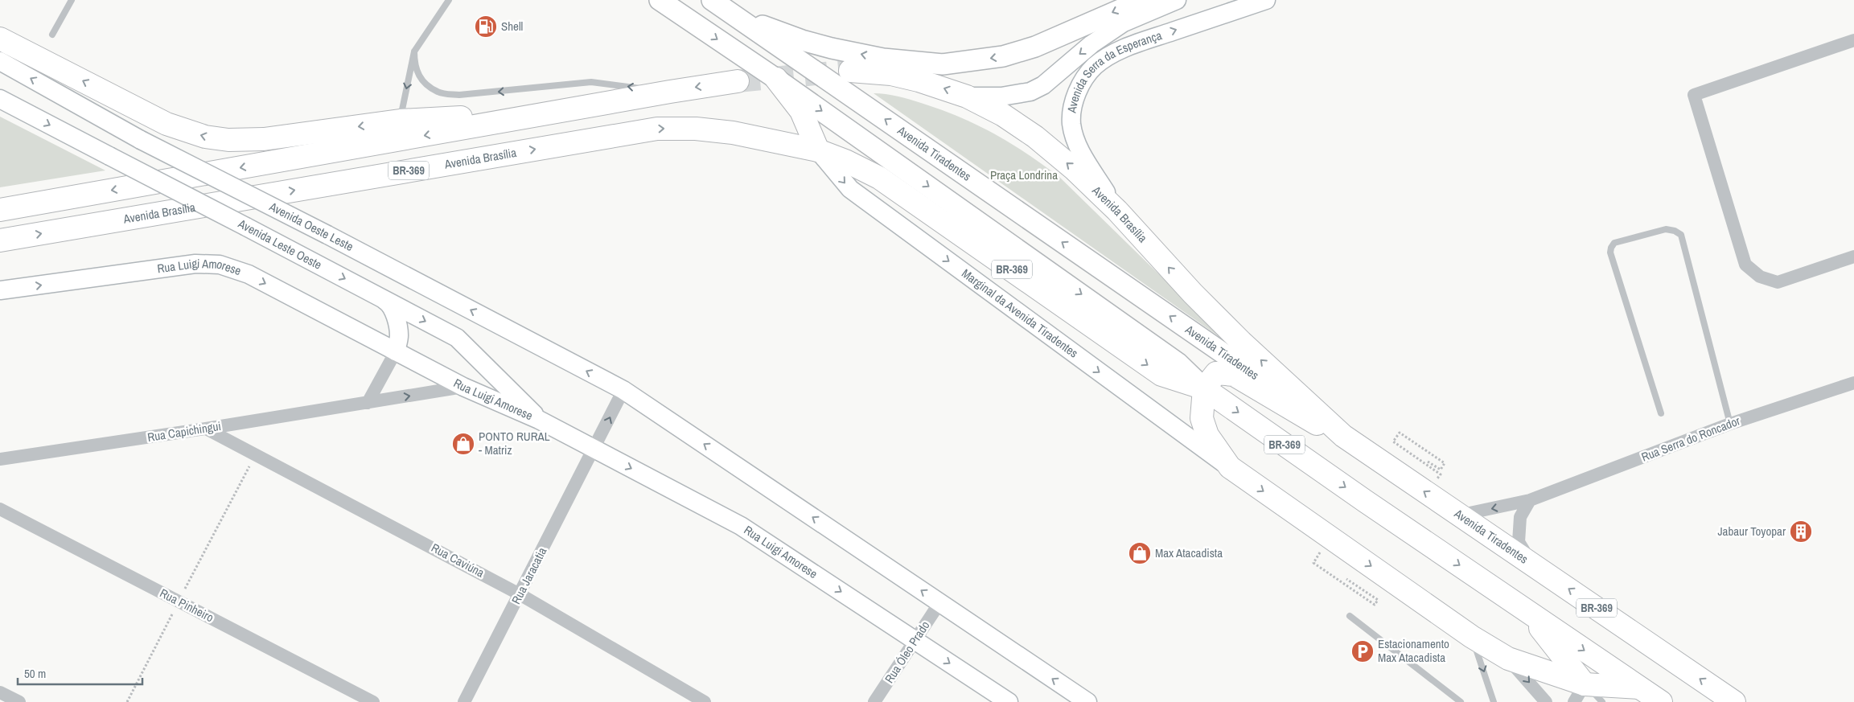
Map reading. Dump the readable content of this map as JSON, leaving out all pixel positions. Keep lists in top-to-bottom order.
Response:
{
  "streets": {
    "highway": ["Avenida Tiradentes", "Avenida Brasília", "BR-369"],
    "street": [
      "Avenida Serra da Esperança",
      "Avenida Oeste Leste",
      "Avenida Leste Oeste",
      "Rua Luigi Amorese",
      "Marginal da Avenida Tiradentes",
      "Rua Capichingui",
      "Rua Serra do Roncador",
      "Rua Caviúna",
      "Rua Jaracatia",
      "Rua Pinheiro",
      "Rua Óleo Prado"
    ]
  },
  "crossings": [
    ["Avenida Serra da Esperança", "Avenida Brasília"],
    ["Avenida Tiradentes", "Avenida Brasília"],
    ["Avenida Tiradentes", "Rua Serra do Roncador"],
    ["Avenida Brasília", "BR-369"],
    ["Avenida Brasília", "Marginal da Avenida Tiradentes"],
    ["BR-369", "Marginal da Avenida Tiradentes"],
    ["Avenida Oeste Leste", "Rua Jaracatia"],
    ["Avenida Leste Oeste", "Rua Luigi Amorese"],
    ["Rua Luigi Amorese", "Rua Capichingui"],
    ["Rua Luigi Amorese", "Rua Jaracatia"],
    ["Rua Luigi Amorese", "Rua Óleo Prado"],
    ["Rua Capichingui", "Rua Caviúna"],
    ["Rua Caviúna", "Rua Jaracatia"]
  ],
  "one_way": ["Avenida Oeste Leste", "Avenida Leste Oeste", "Marginal da Avenida Tiradentes"],
  "parks": ["Praça Londrina"],
  "places": {
    "fuel station": ["Shell"],
    "shop": ["PONTO RURAL - Matriz", "Max Atacadista"],
    "building": ["Jabaur Toyopar"],
    "parking": ["Estacionamento Max Atacadista"]
  },
  "scale_bar": "50 m"
}
